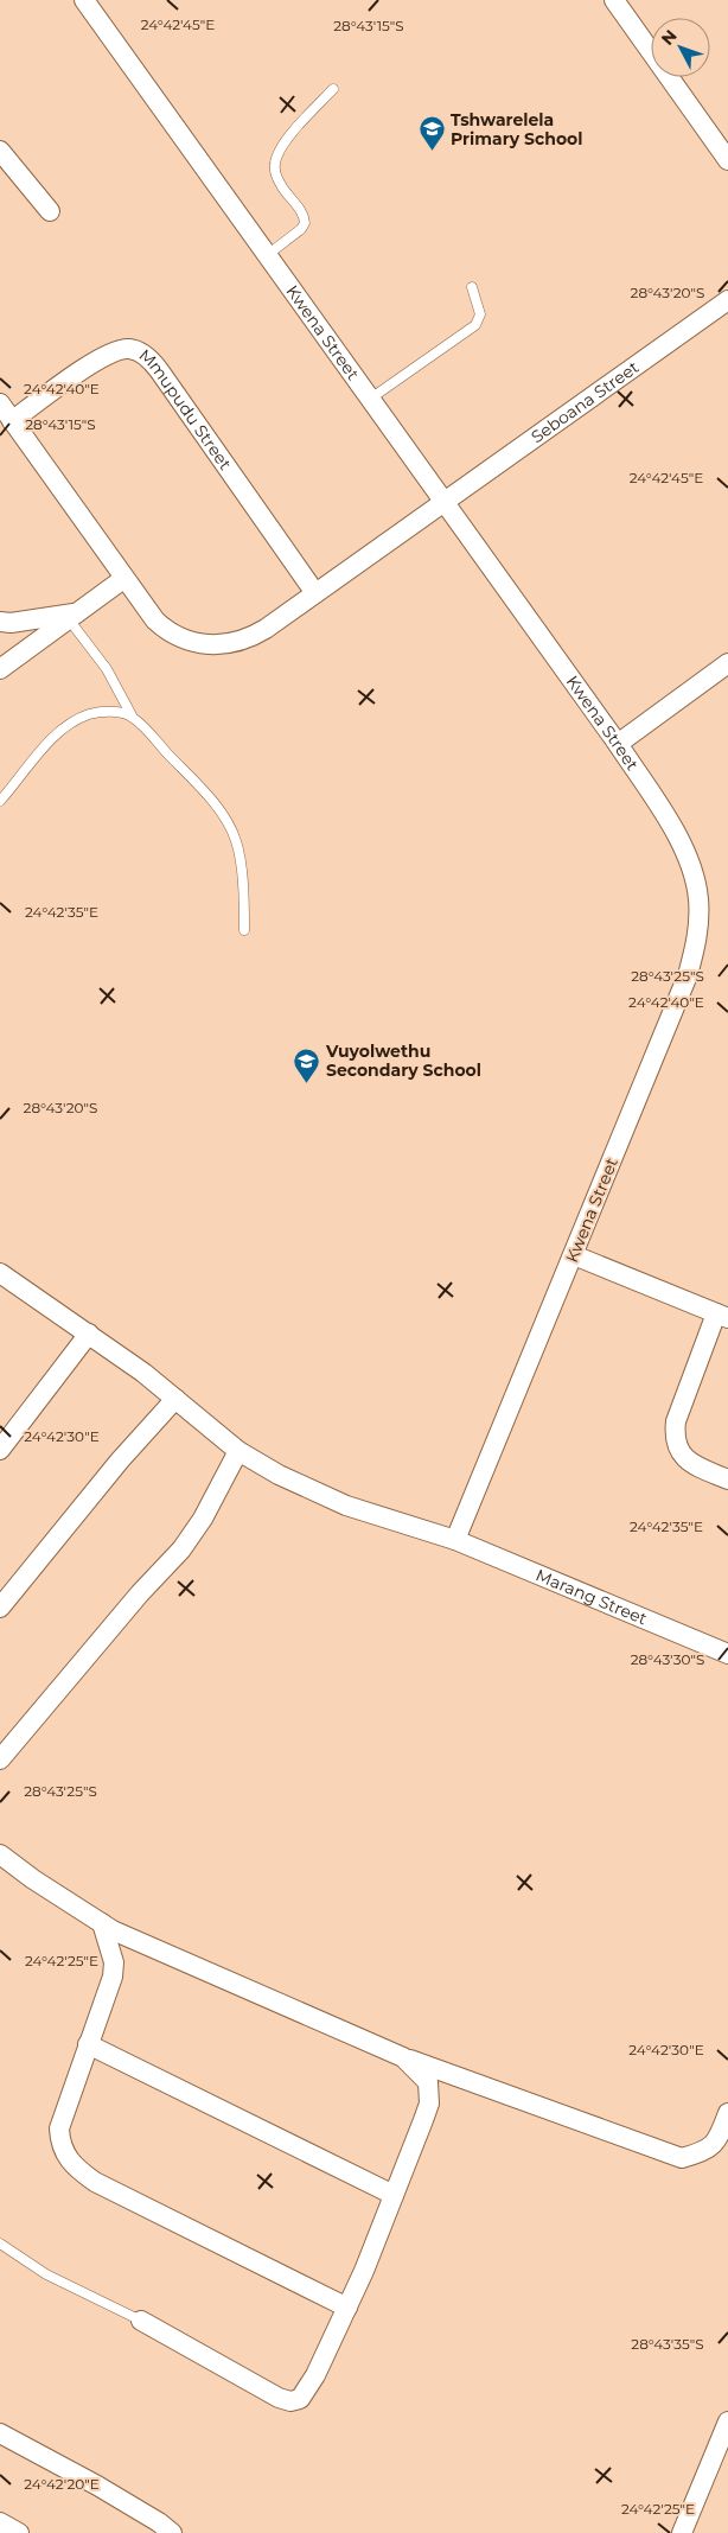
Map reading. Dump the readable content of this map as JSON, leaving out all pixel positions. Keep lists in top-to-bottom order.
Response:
{
  "streets": {
    "street": [
      "Kwena Street",
      "Seboana Street",
      "Mmupudu Street",
      "Marang Street"
    ]
  },
  "crossings": [
    ["Kwena Street", "Seboana Street"],
    ["Kwena Street", "Marang Street"]
  ],
  "places": {
    "school or university": ["Tshwarelela Primary School", "Vuyolwethu Secondary School"]
  },
  "north": "top left",
  "coordinates": [
    "24°42'45\"E",
    "28°43'15\"S",
    "28°43'20\"S",
    "24°42'40\"E",
    "24°42'35\"E",
    "28°43'25\"S",
    "24°42'30\"E",
    "28°43'30\"S",
    "24°42'25\"E",
    "28°43'35\"S",
    "24°42'20\"E"
  ]
}
